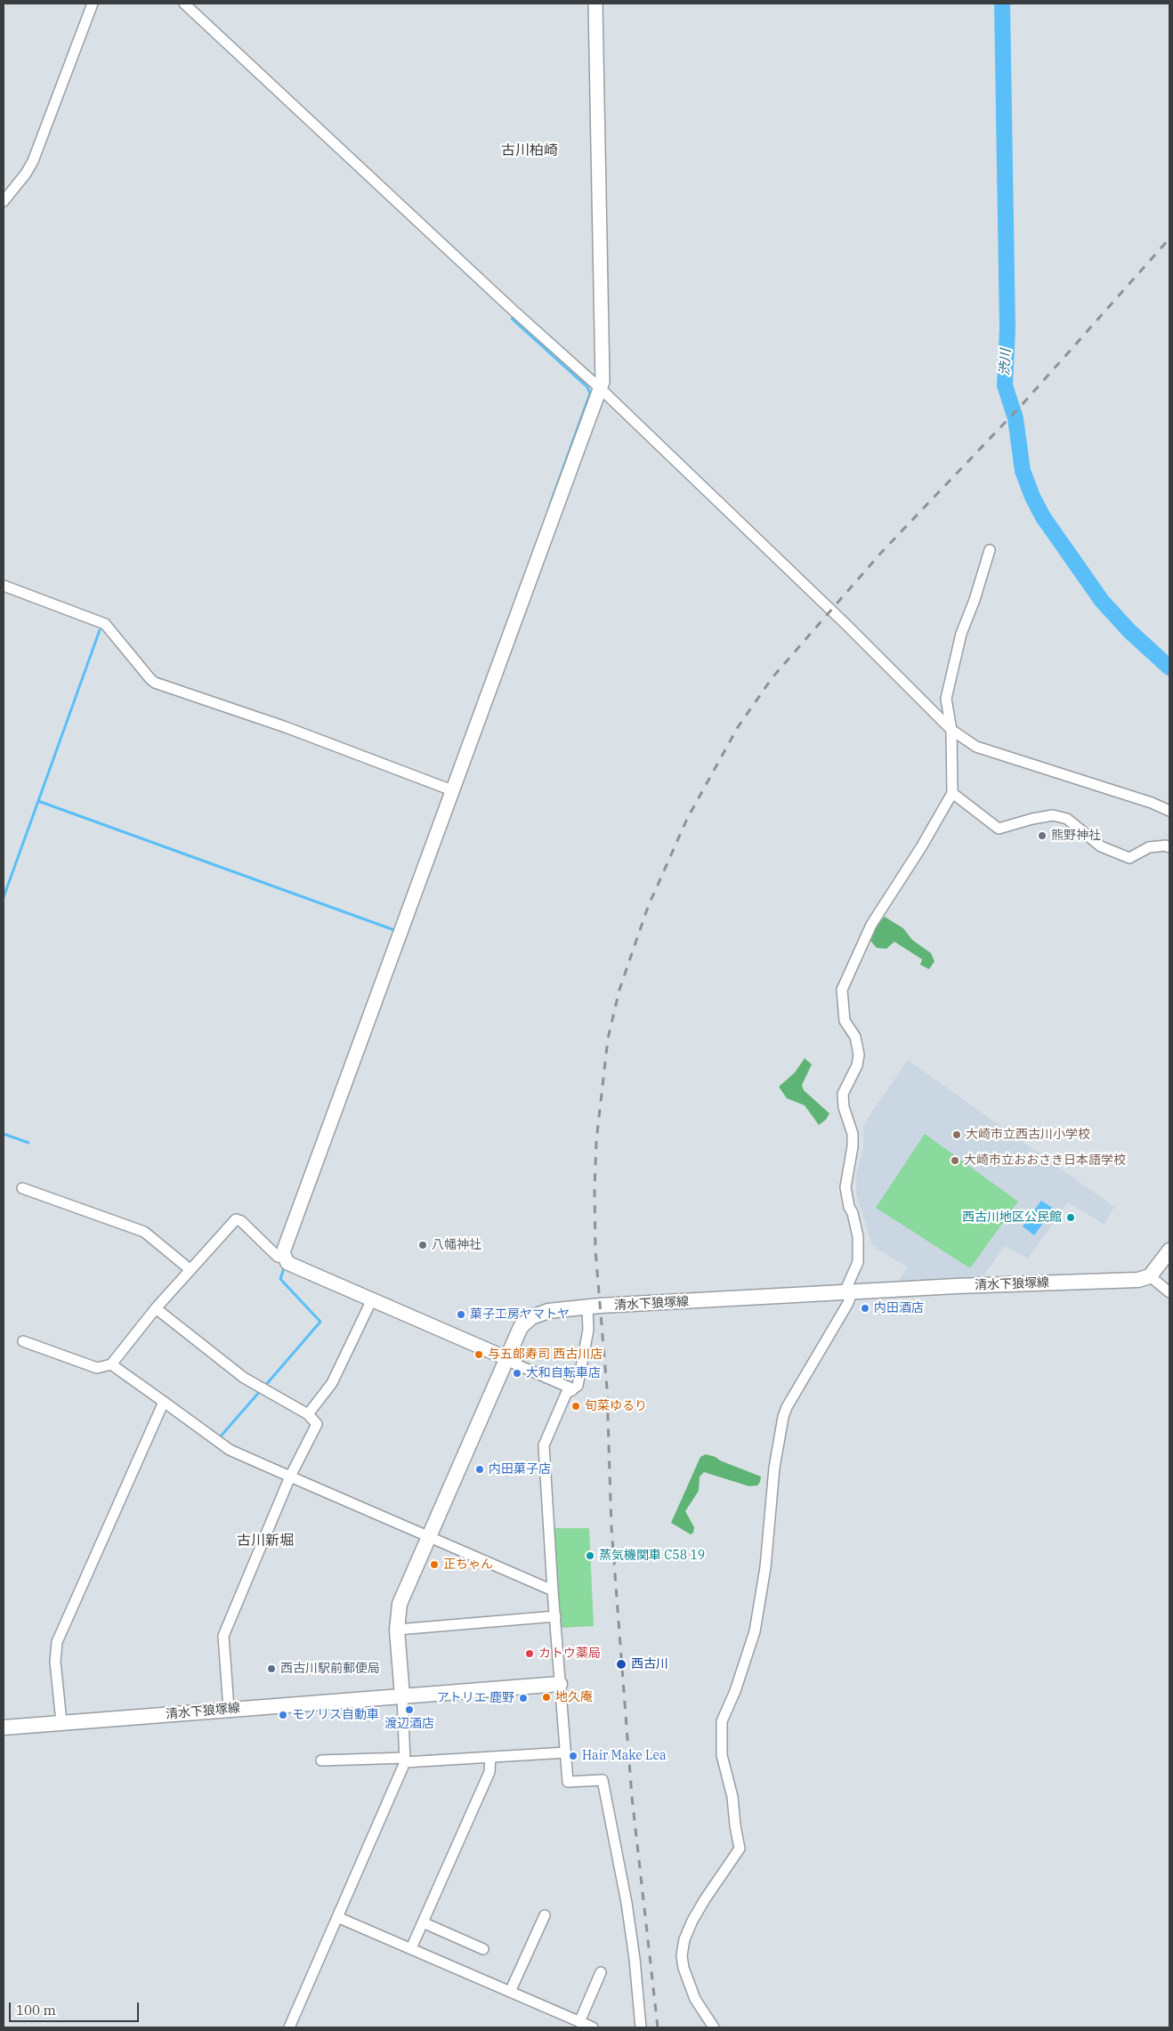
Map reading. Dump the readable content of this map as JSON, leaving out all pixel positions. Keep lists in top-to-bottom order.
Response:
{
  "streets": {
    "main road": ["清水下狼塚線"]
  },
  "districts": ["古川柏崎", "古川新堀"],
  "water": ["渋川"],
  "places": [
    "熊野神社",
    "大崎市立西古川小学校",
    "大崎市立おおさき日本語学校",
    "西古川地区公民館",
    "八幡神社",
    "内田酒店",
    "菓子工房ヤマトヤ",
    "与五郎寿司 西古川店",
    "大和自転車店",
    "旬菜ゆるり",
    "内田菓子店",
    "蒸気機関車 C58 19",
    "正ちゃん",
    "カトウ薬局",
    "西古川",
    "西古川駅前郵便局",
    "地久庵",
    "アトリエ 鹿野",
    "渡辺酒店",
    "モノリス自動車",
    "Hair Make Lea"
  ],
  "scale_bar": "100 m"
}
